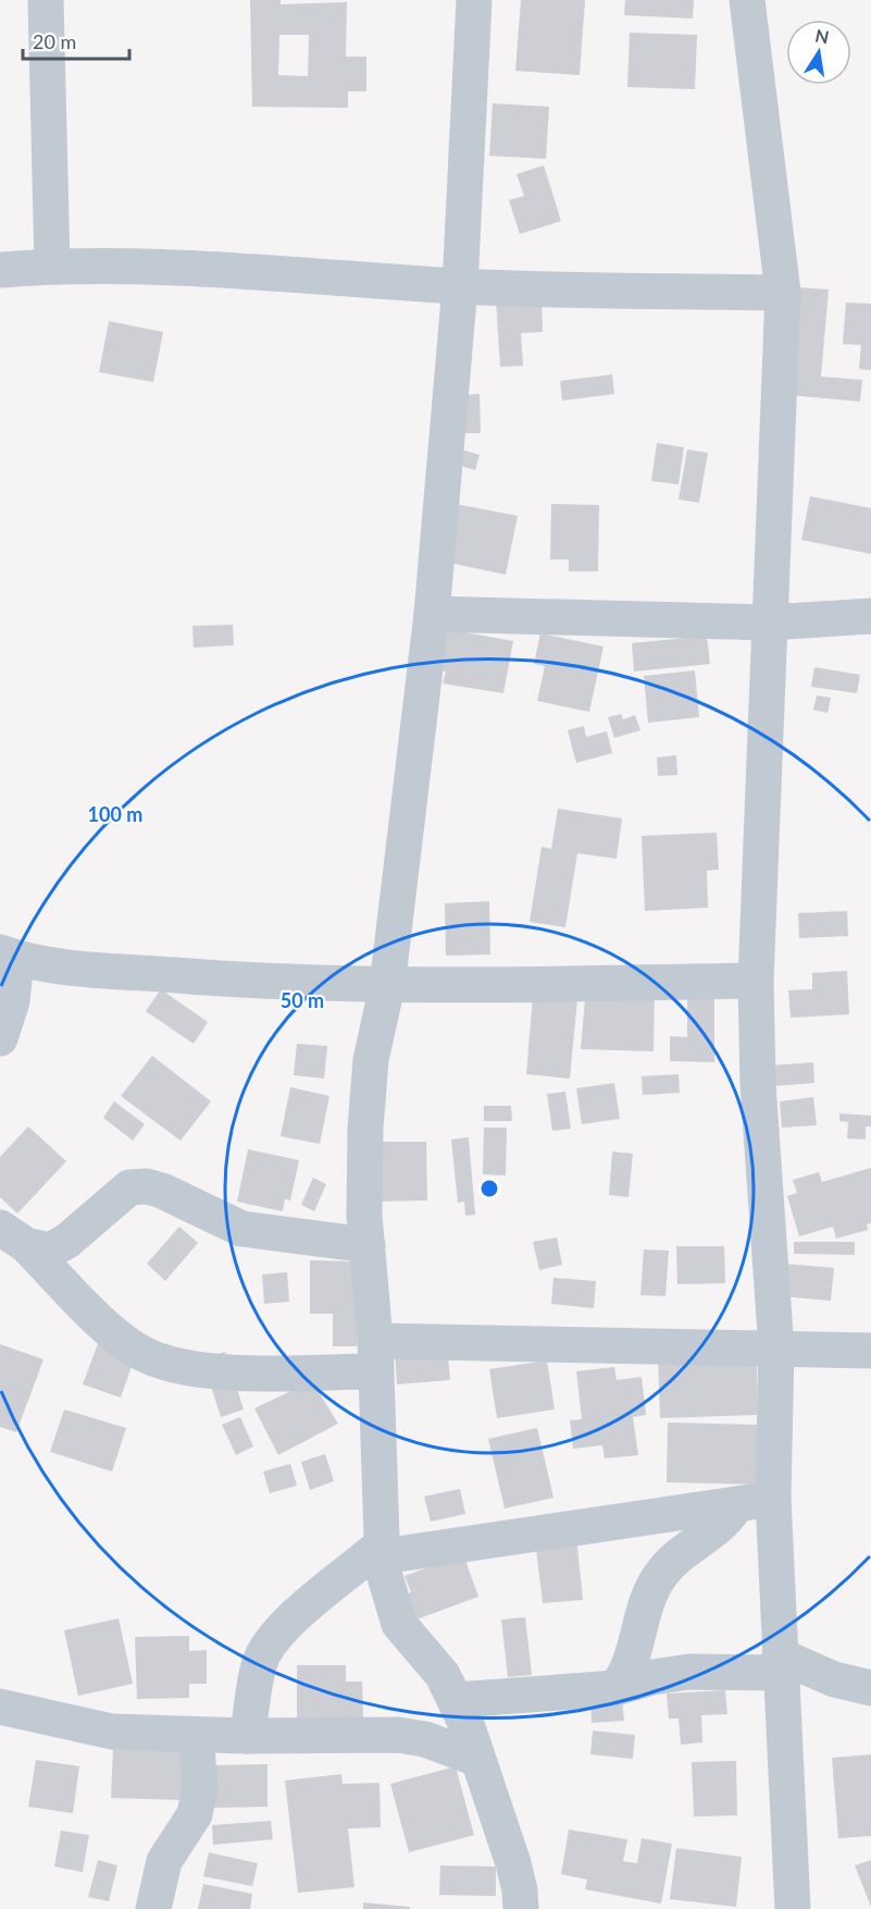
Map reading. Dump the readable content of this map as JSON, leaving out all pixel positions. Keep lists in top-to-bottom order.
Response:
{
  "scale_bar": "20 m",
  "north": "top",
  "rings": ["100 m", "50 m"]
}
